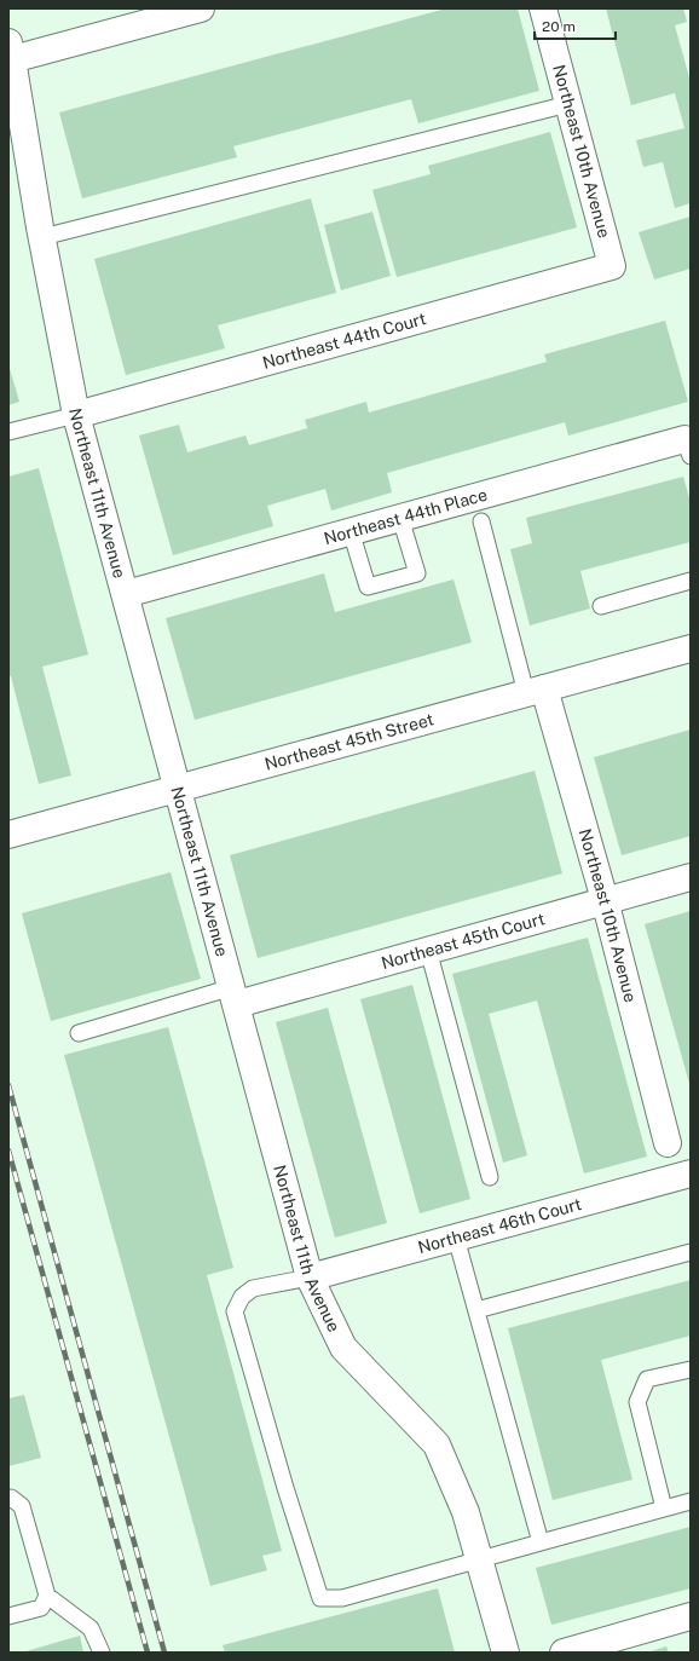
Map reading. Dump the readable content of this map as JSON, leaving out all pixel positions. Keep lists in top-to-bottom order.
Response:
{
  "streets": {
    "street": [
      "Northeast 10th Avenue",
      "Northeast 44th Court",
      "Northeast 11th Avenue",
      "Northeast 44th Place",
      "Northeast 45th Street",
      "Northeast 45th Court",
      "Northeast 46th Court"
    ]
  },
  "crossings": [
    ["Northeast 10th Avenue", "Northeast 44th Court"],
    ["Northeast 10th Avenue", "Northeast 45th Street"],
    ["Northeast 10th Avenue", "Northeast 45th Court"],
    ["Northeast 44th Court", "Northeast 11th Avenue"],
    ["Northeast 11th Avenue", "Northeast 44th Place"],
    ["Northeast 11th Avenue", "Northeast 45th Street"],
    ["Northeast 11th Avenue", "Northeast 45th Court"],
    ["Northeast 11th Avenue", "Northeast 46th Court"]
  ],
  "scale_bar": "20 m"
}
